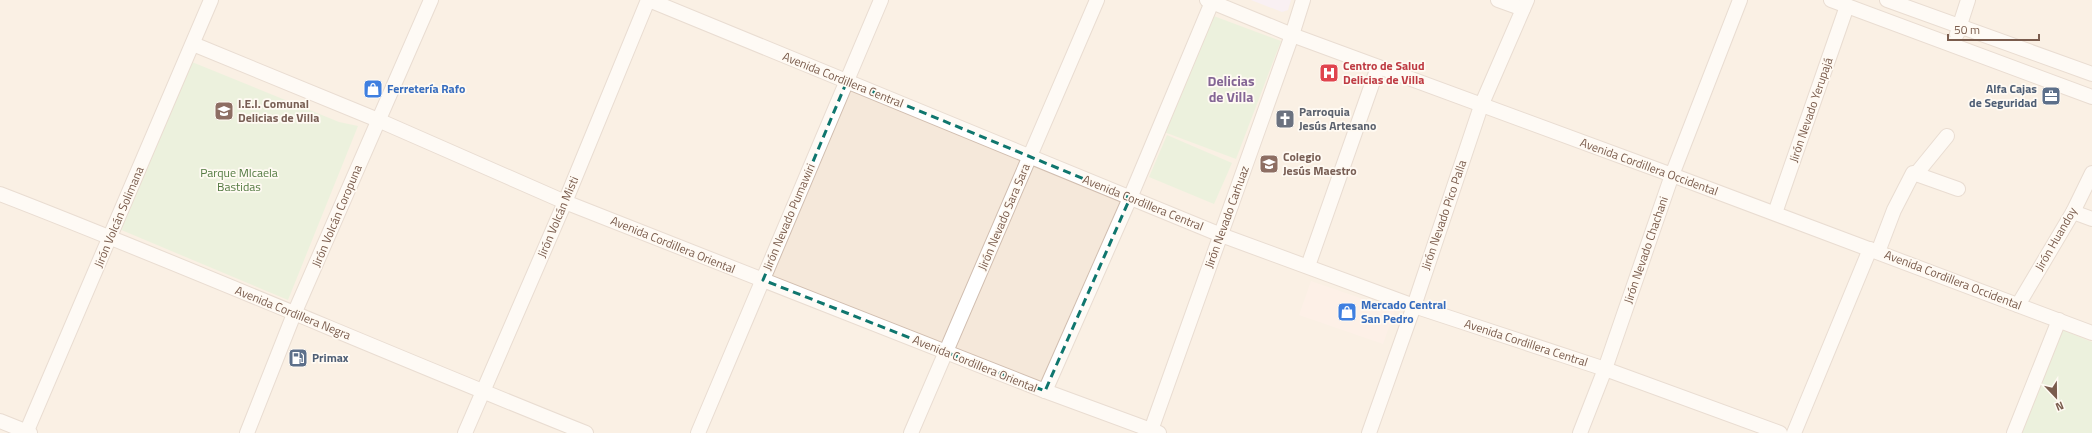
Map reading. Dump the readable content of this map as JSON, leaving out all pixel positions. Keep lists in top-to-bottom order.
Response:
{
  "streets": {
    "street": [
      "Avenida Cordillera Central",
      "Jirón Nevado Yerupajá",
      "Avenida Cordillera Occidental",
      "Jirón Nevado Pico Palla",
      "Jirón Volcán Coropuna",
      "Jirón Volcán Solimana",
      "Jirón Volcán Misti",
      "Jirón Nevado Pumawiri",
      "Jirón Nevado Sara Sara",
      "Jirón Nevado Carhuaz",
      "Jirón Huandoy",
      "Avenida Cordillera Oriental",
      "Jirón Nevado Chachani",
      "Avenida Cordillera Negra"
    ]
  },
  "crossings": [
    ["Avenida Cordillera Central", "Jirón Nevado Pico Palla"],
    ["Avenida Cordillera Central", "Jirón Volcán Misti"],
    ["Avenida Cordillera Central", "Jirón Nevado Pumawiri"],
    ["Avenida Cordillera Central", "Jirón Nevado Sara Sara"],
    ["Avenida Cordillera Central", "Jirón Nevado Carhuaz"],
    ["Avenida Cordillera Central", "Jirón Nevado Chachani"],
    ["Jirón Nevado Yerupajá", "Avenida Cordillera Occidental"],
    ["Avenida Cordillera Occidental", "Jirón Nevado Pico Palla"],
    ["Avenida Cordillera Occidental", "Jirón Nevado Carhuaz"],
    ["Avenida Cordillera Occidental", "Jirón Huandoy"],
    ["Avenida Cordillera Occidental", "Jirón Nevado Chachani"],
    ["Jirón Volcán Coropuna", "Avenida Cordillera Oriental"],
    ["Jirón Volcán Coropuna", "Avenida Cordillera Negra"],
    ["Jirón Volcán Solimana", "Avenida Cordillera Oriental"],
    ["Jirón Volcán Solimana", "Avenida Cordillera Negra"],
    ["Jirón Volcán Misti", "Avenida Cordillera Oriental"],
    ["Jirón Volcán Misti", "Avenida Cordillera Negra"],
    ["Jirón Nevado Pumawiri", "Avenida Cordillera Oriental"],
    ["Jirón Nevado Sara Sara", "Avenida Cordillera Oriental"],
    ["Jirón Nevado Carhuaz", "Avenida Cordillera Oriental"]
  ],
  "districts": ["Delicias de Villa"],
  "parks": ["Parque MIcaela Bastidas"],
  "places": {
    "hospital": ["Centro de Salud Delicias de Villa"],
    "shop": ["Ferretería Rafo", "Mercado Central San Pedro"],
    "office": ["Alfa Cajas de Seguridad"],
    "school or university": ["I.E.I. Comunal Delicias de Villa", "Colegio Jesús Maestro"],
    "church": ["Parroquia Jesús Artesano"],
    "fuel station": ["Primax"]
  },
  "scale_bar": "50 m",
  "north": "bottom"
}
